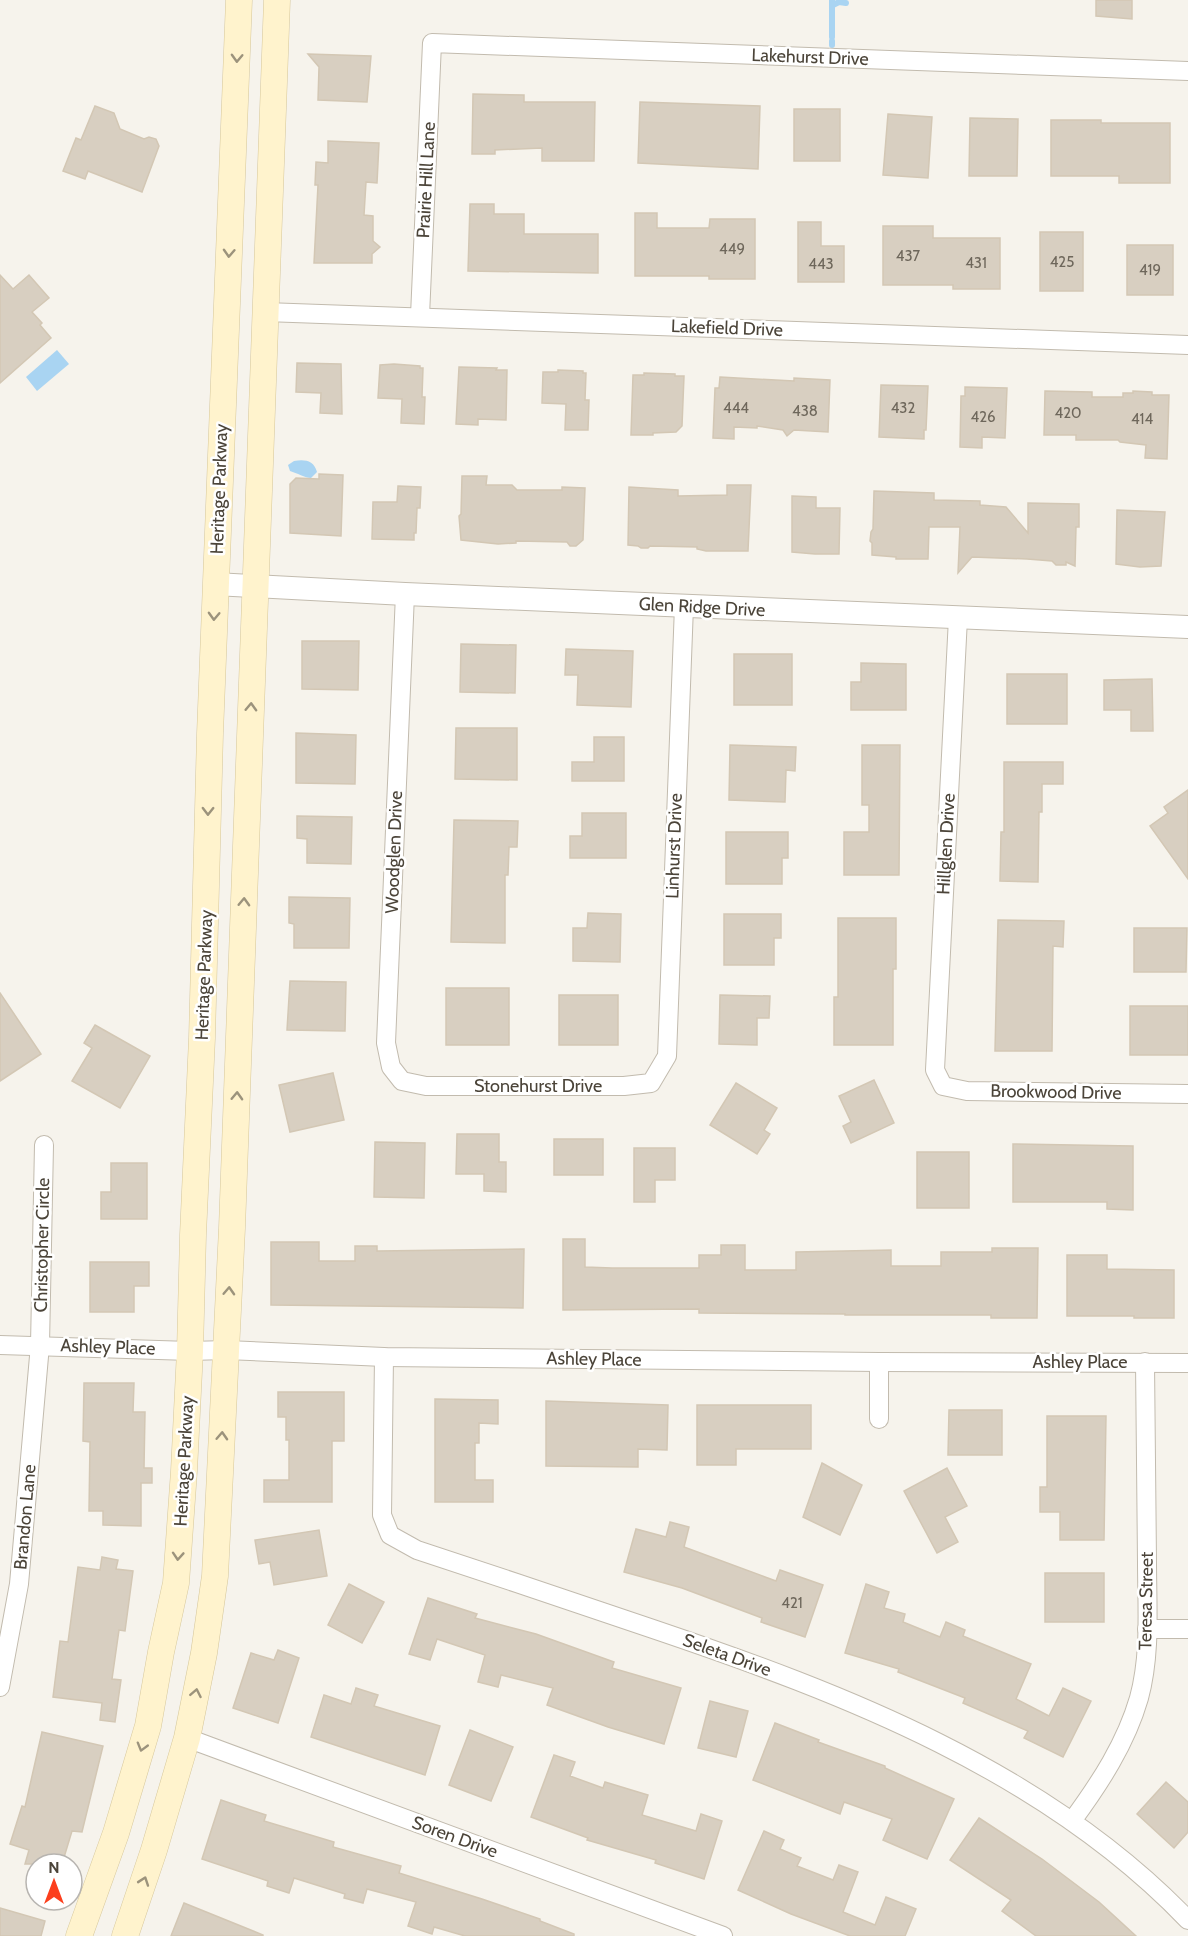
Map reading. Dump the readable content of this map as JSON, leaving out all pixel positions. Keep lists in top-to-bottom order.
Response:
{
  "streets": {
    "main road": ["Heritage Parkway"],
    "street": [
      "Lakehurst Drive",
      "Prairie Hill Lane",
      "Lakefield Drive",
      "Glen Ridge Drive",
      "Hillglen Drive",
      "Linhurst Drive",
      "Woodglen Drive",
      "Stonehurst Drive",
      "Brookwood Drive",
      "Christopher Circle",
      "Ashley Place",
      "Brandon Lane",
      "Teresa Street",
      "Seleta Drive",
      "Soren Drive"
    ]
  },
  "crossings": [
    ["Lakehurst Drive", "Prairie Hill Lane"],
    ["Prairie Hill Lane", "Lakefield Drive"],
    ["Lakefield Drive", "Heritage Parkway"],
    ["Heritage Parkway", "Glen Ridge Drive"],
    ["Heritage Parkway", "Ashley Place"],
    ["Heritage Parkway", "Soren Drive"],
    ["Glen Ridge Drive", "Hillglen Drive"],
    ["Glen Ridge Drive", "Linhurst Drive"],
    ["Glen Ridge Drive", "Woodglen Drive"],
    ["Hillglen Drive", "Brookwood Drive"],
    ["Linhurst Drive", "Stonehurst Drive"],
    ["Woodglen Drive", "Stonehurst Drive"],
    ["Christopher Circle", "Ashley Place"],
    ["Christopher Circle", "Brandon Lane"],
    ["Ashley Place", "Brandon Lane"],
    ["Ashley Place", "Teresa Street"],
    ["Ashley Place", "Seleta Drive"],
    ["Teresa Street", "Seleta Drive"]
  ],
  "house_numbers": [
    "449",
    "437",
    "425",
    "431",
    "443",
    "419",
    "444",
    "432",
    "438",
    "420",
    "426",
    "414",
    "421"
  ],
  "north": "top"
}
